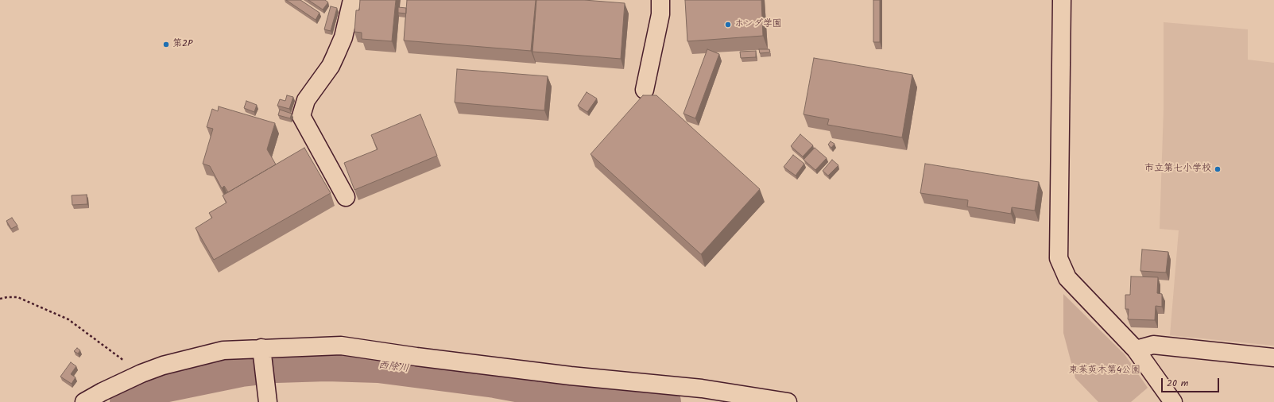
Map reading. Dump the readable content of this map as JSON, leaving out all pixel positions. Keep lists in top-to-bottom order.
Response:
{
  "water": ["西除川"],
  "parks": ["東茱萸木第4公園"],
  "places": ["ホンダ学園", "第2P", "市立第七小学校"],
  "scale_bar": "20 m"
}
